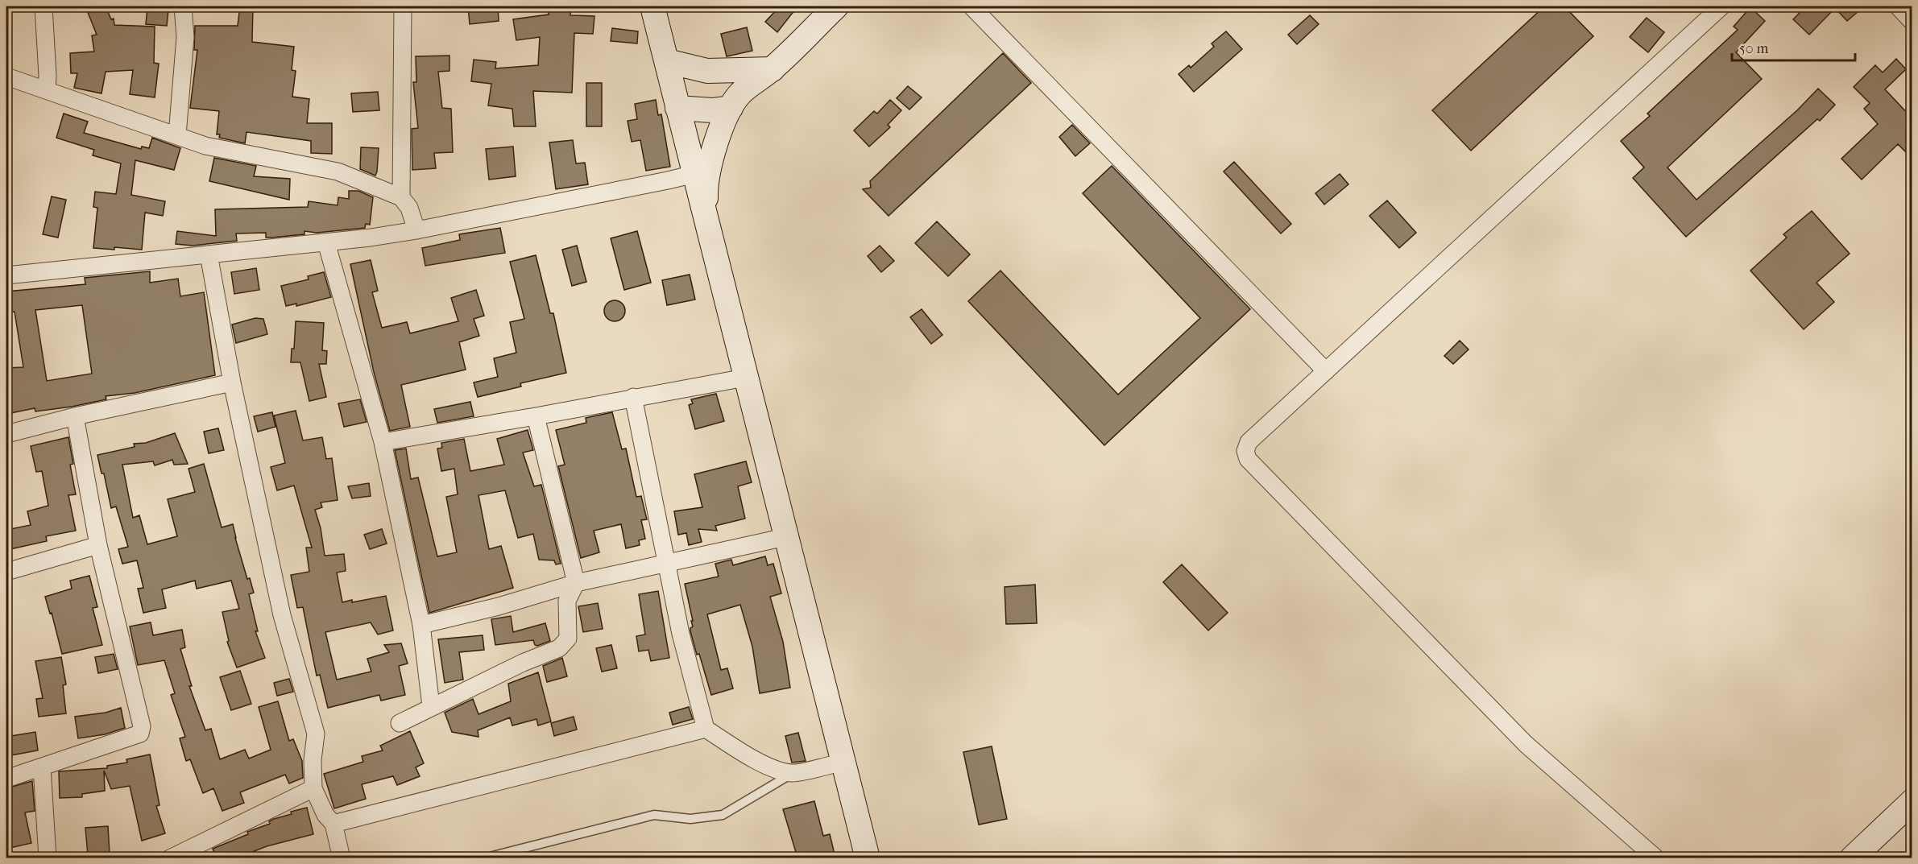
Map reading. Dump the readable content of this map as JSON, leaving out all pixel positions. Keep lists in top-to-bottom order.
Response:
{
  "scale_bar": "50 m"
}
